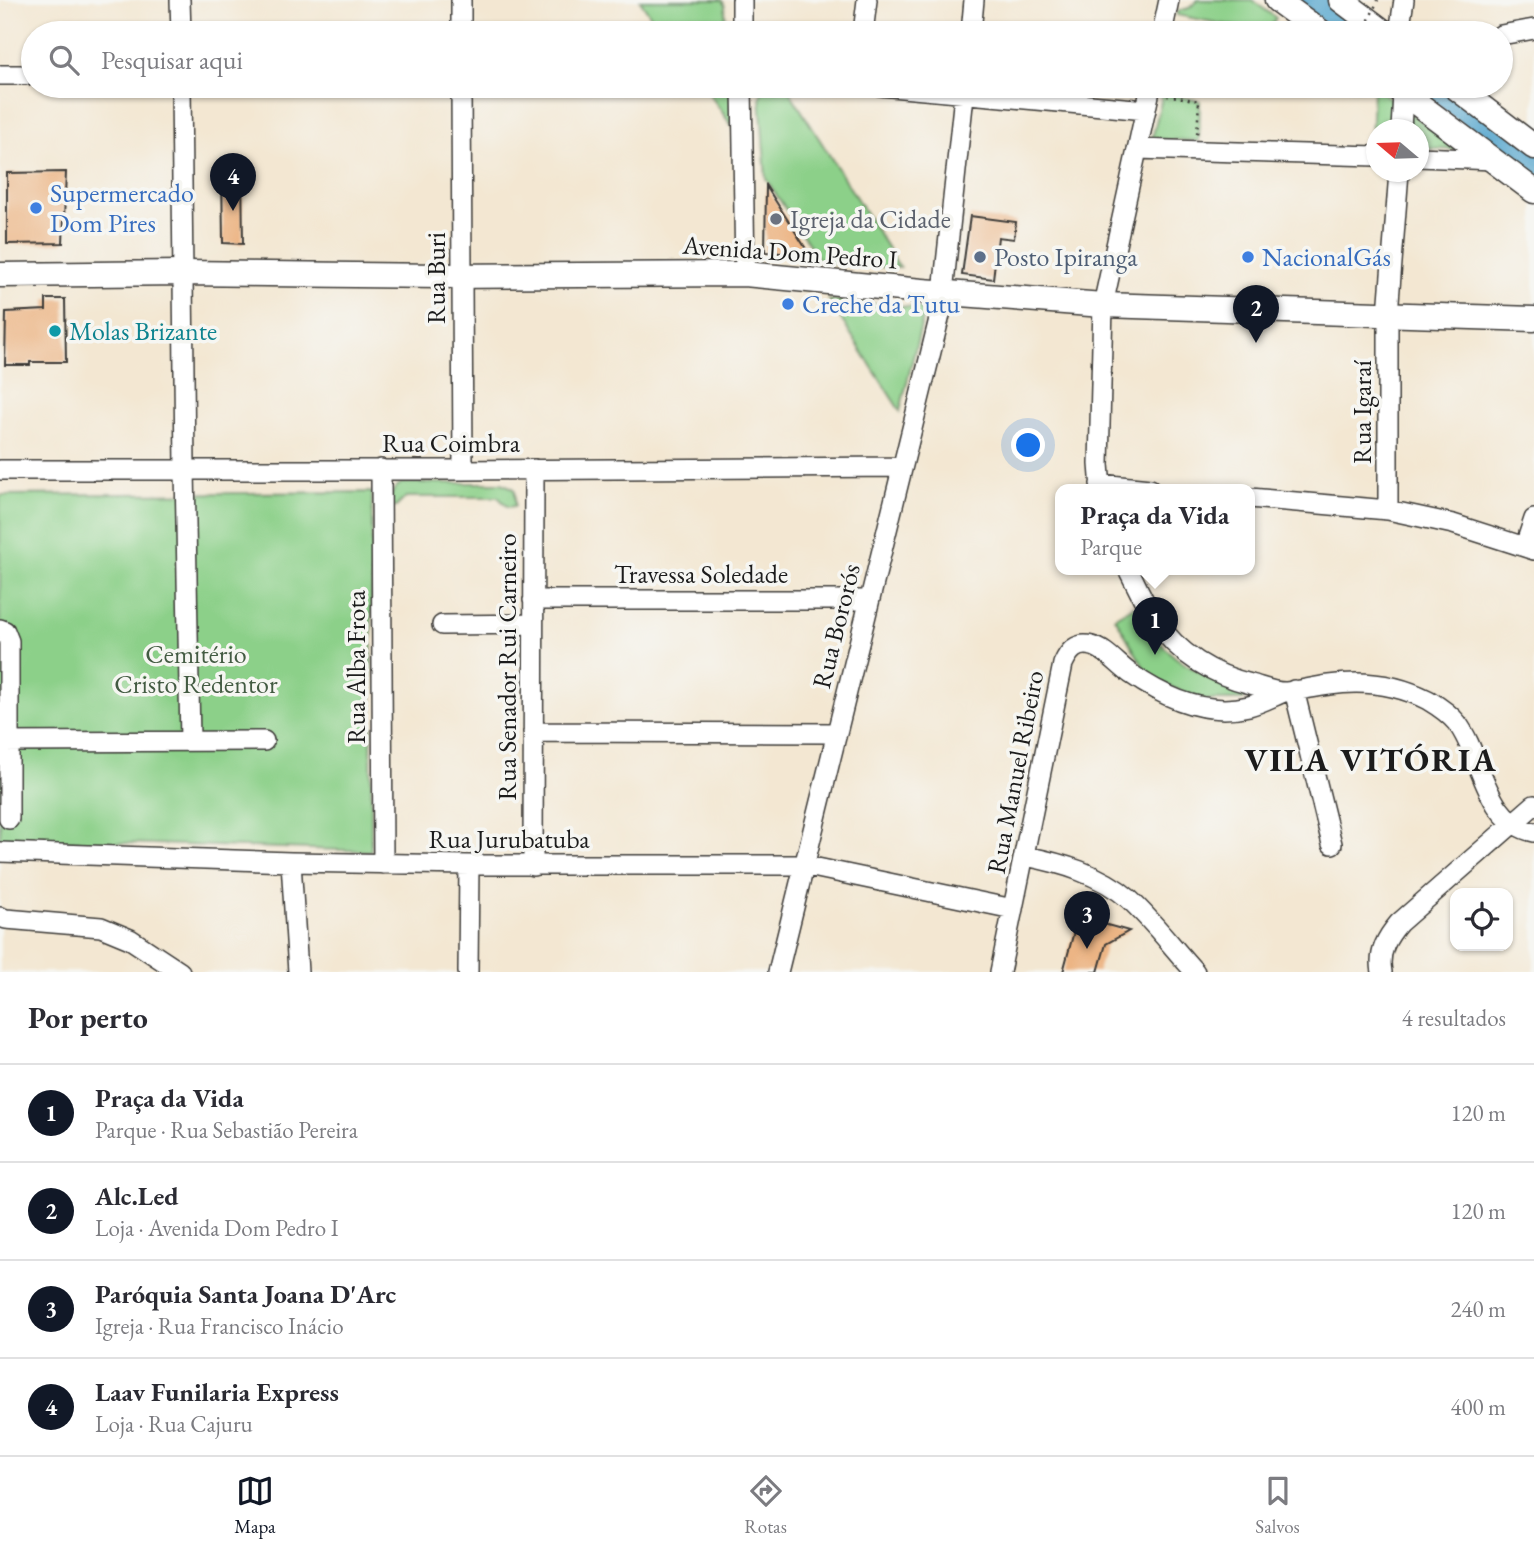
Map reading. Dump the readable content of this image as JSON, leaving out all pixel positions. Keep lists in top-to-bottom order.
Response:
{
  "streets": {
    "main road": ["Avenida Dom Pedro I"],
    "street": [
      "Rua Buri",
      "Rua Igaraí",
      "Rua Coimbra",
      "Travessa Soledade",
      "Rua Bororós",
      "Rua Alba Frota",
      "Rua Senador Rui Carneiro",
      "Rua Manuel Ribeiro",
      "Rua Jurubatuba"
    ]
  },
  "crossings": [
    ["Avenida Dom Pedro I", "Rua Buri"],
    ["Avenida Dom Pedro I", "Rua Igaraí"],
    ["Avenida Dom Pedro I", "Rua Bororós"],
    ["Rua Buri", "Rua Coimbra"],
    ["Rua Coimbra", "Rua Bororós"],
    ["Rua Coimbra", "Rua Alba Frota"],
    ["Rua Coimbra", "Rua Senador Rui Carneiro"],
    ["Travessa Soledade", "Rua Bororós"],
    ["Travessa Soledade", "Rua Senador Rui Carneiro"],
    ["Rua Bororós", "Rua Jurubatuba"],
    ["Rua Alba Frota", "Rua Jurubatuba"],
    ["Rua Senador Rui Carneiro", "Rua Jurubatuba"],
    ["Rua Manuel Ribeiro", "Rua Jurubatuba"]
  ],
  "districts": ["VILA VITÓRIA"],
  "parks": ["Cemitério Cristo Redentor"],
  "places": [
    "Supermercado Dom Pires",
    "Igreja da Cidade",
    "Posto Ipiranga",
    "NacionalGás",
    "Creche da Tutu",
    "Molas Brizante"
  ],
  "north": "left",
  "page": {
    "search": "Pesquisar aqui",
    "pins": [
      "4",
      "2",
      "1",
      "3"
    ],
    "popup": ["Praça da Vida", "Parque"],
    "heading": ["Por perto", "4 resultados"],
    "list": [
      {
        "mark": "1",
        "name": "Praça da Vida",
        "note": "Parque · Rua Sebastião Pereira",
        "value": "120 m"
      },
      {
        "mark": "2",
        "name": "Alc.Led",
        "note": "Loja · Avenida Dom Pedro I",
        "value": "120 m"
      },
      {
        "mark": "3",
        "name": "Paróquia Santa Joana D'Arc",
        "note": "Igreja · Rua Francisco Inácio",
        "value": "240 m"
      },
      {
        "mark": "4",
        "name": "Laav Funilaria Express",
        "note": "Loja · Rua Cajuru",
        "value": "400 m"
      }
    ],
    "nav": ["Mapa", "Rotas", "Salvos"]
  }
}
